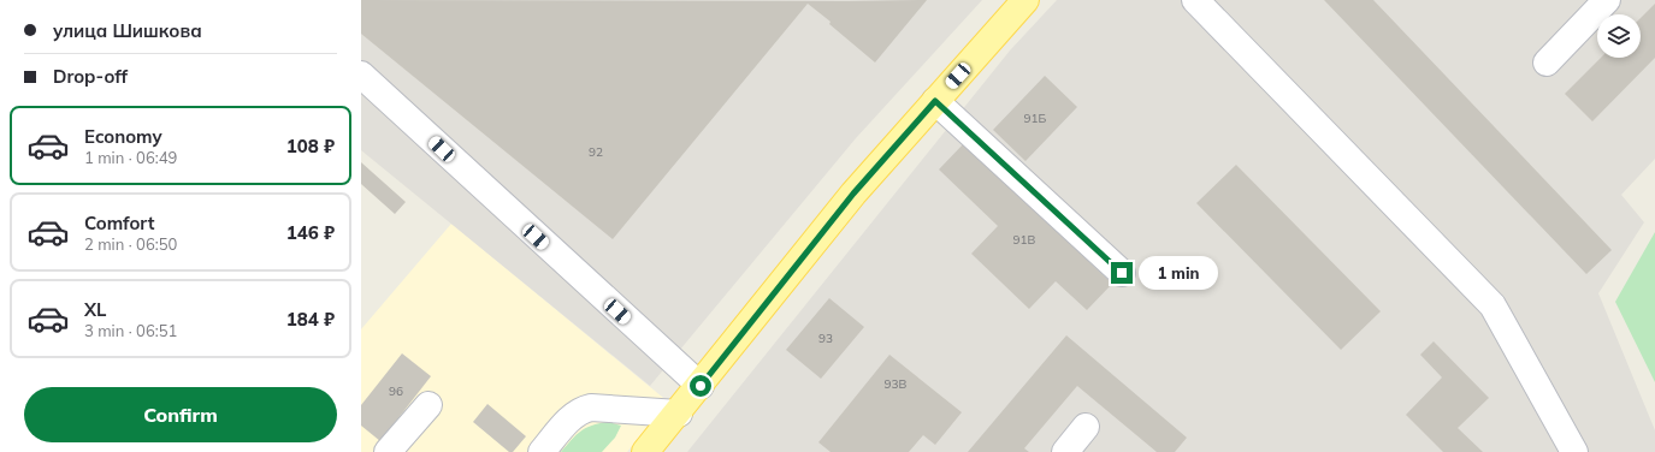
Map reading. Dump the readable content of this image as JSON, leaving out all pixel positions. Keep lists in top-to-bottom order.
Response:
{
  "house_numbers": [
    "91Б",
    "92",
    "91В",
    "93",
    "93В",
    "96"
  ],
  "page": {
    "banner": ["улица Шишкова", "Drop-off"],
    "list": [
      {
        "name": "Economy",
        "note": "1 min · 06:49",
        "value": "108 ₽"
      },
      {
        "name": "Comfort",
        "note": "2 min · 06:50",
        "value": "146 ₽"
      },
      {
        "name": "XL",
        "note": "3 min · 06:51",
        "value": "184 ₽"
      }
    ],
    "bubble": "1 min",
    "buttons": "Confirm"
  }
}
